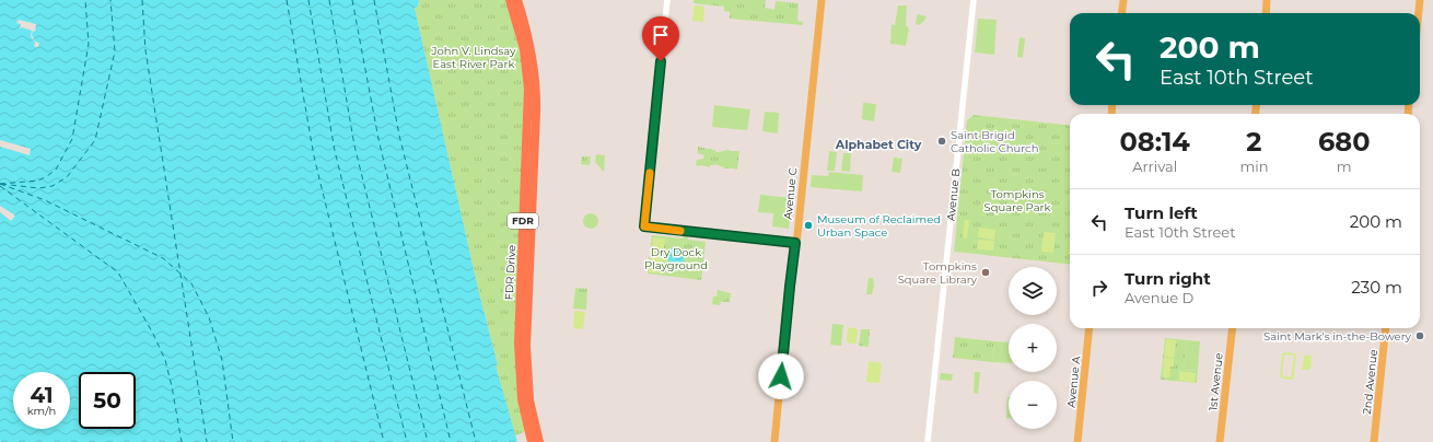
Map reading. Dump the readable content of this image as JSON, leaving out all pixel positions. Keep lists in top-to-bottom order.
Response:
{
  "streets": {
    "highway": ["FDR", "FDR Drive"],
    "main road": [
      "Avenue C",
      "Avenue A",
      "1st Avenue",
      "2nd Avenue"
    ],
    "street": ["Avenue B"]
  },
  "districts": ["Alphabet City"],
  "parks": ["John V. Lindsay East River Park", "Tompkins Square Park", "Dry Dock Playground"],
  "places": [
    "Saint Brigid Catholic Church",
    "Museum of Reclaimed Urban Space",
    "Tompkins Square Library",
    "Saint Mark's in-the-Bowery"
  ],
  "page": {
    "turn": ["200 m", "East 10th Street"],
    "eta": [
      "08:14",
      "Arrival",
      "2",
      "min",
      "680",
      "m"
    ],
    "list": [
      {
        "name": "Turn left",
        "note": "East 10th Street",
        "value": "200 m"
      },
      {
        "name": "Turn right",
        "note": "Avenue D",
        "value": "230 m"
      }
    ],
    "map_buttons": ["+", "−"],
    "speed": "41 km/h",
    "limit": "50"
  }
}
